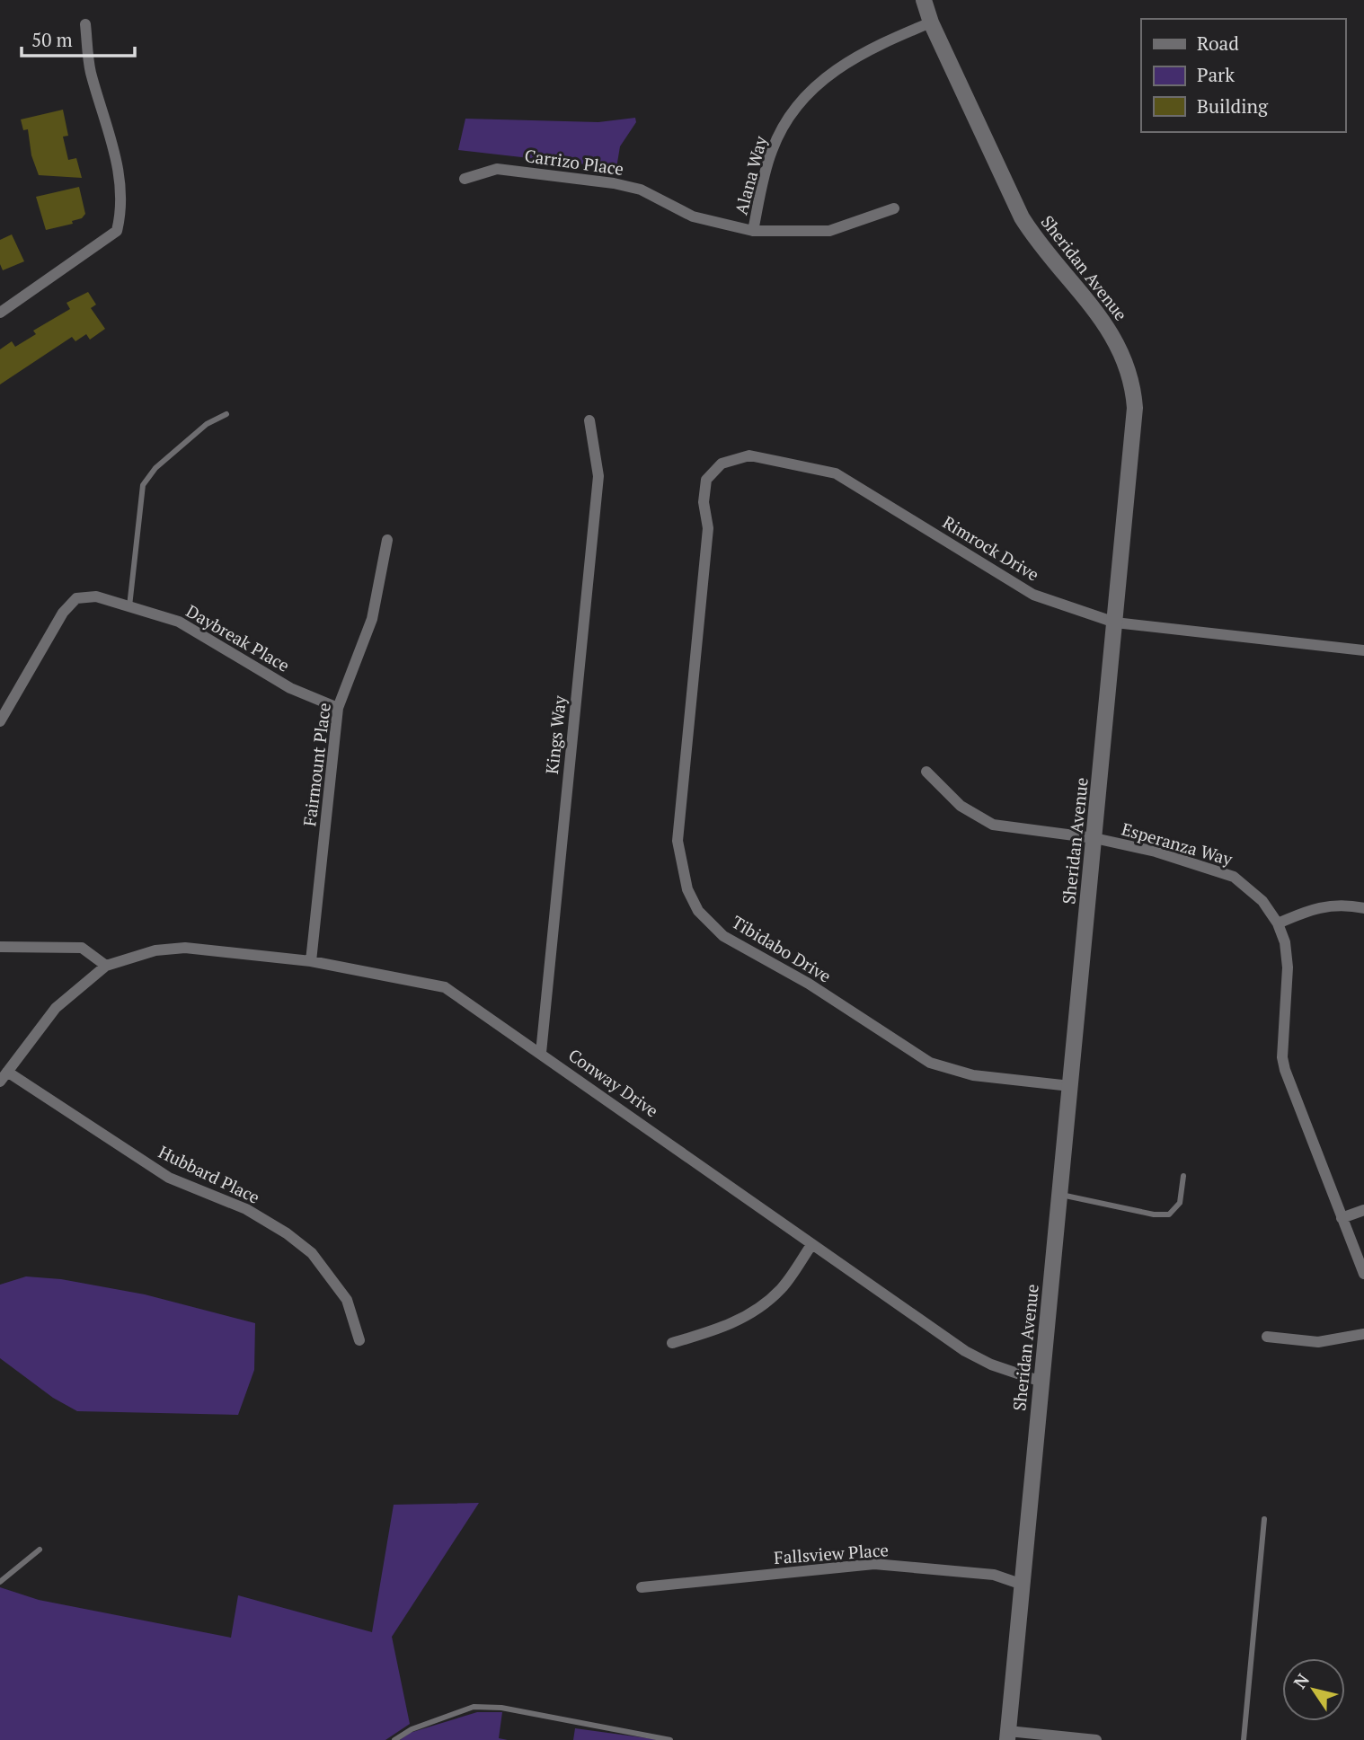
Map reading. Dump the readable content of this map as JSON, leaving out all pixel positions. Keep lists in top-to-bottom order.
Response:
{
  "streets": {
    "street": [
      "Carrizo Place",
      "Alana Way",
      "Sheridan Avenue",
      "Rimrock Drive",
      "Daybreak Place",
      "Kings Way",
      "Fairmount Place",
      "Esperanza Way",
      "Tibidabo Drive",
      "Conway Drive",
      "Hubbard Place",
      "Fallsview Place"
    ]
  },
  "crossings": [
    ["Carrizo Place", "Alana Way"],
    ["Alana Way", "Sheridan Avenue"],
    ["Sheridan Avenue", "Rimrock Drive"],
    ["Sheridan Avenue", "Esperanza Way"],
    ["Sheridan Avenue", "Tibidabo Drive"],
    ["Sheridan Avenue", "Conway Drive"],
    ["Sheridan Avenue", "Fallsview Place"],
    ["Rimrock Drive", "Tibidabo Drive"],
    ["Daybreak Place", "Fairmount Place"],
    ["Kings Way", "Conway Drive"],
    ["Fairmount Place", "Conway Drive"]
  ],
  "legend": ["Road", "Park", "Building"],
  "scale_bar": "50 m",
  "north": "top left"
}
